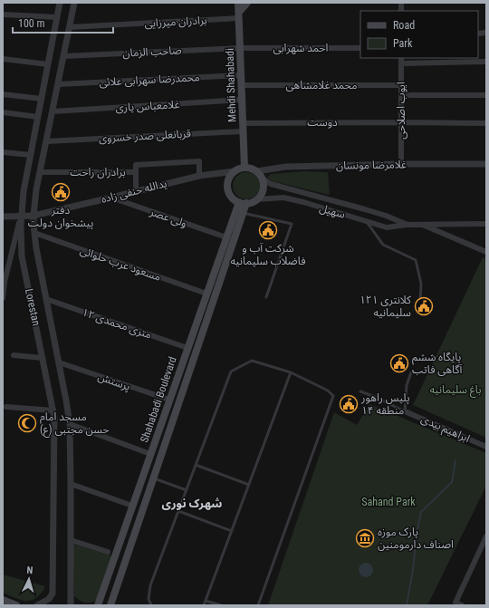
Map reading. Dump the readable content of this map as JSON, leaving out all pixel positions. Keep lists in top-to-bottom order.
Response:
{
  "streets": {
    "main road": ["Mehdi Shahabadi", "Shahabadi Boulevard"],
    "street": [
      "برادران میرزایی",
      "احمد شهرابی",
      "صاحب الزمان",
      "محمدرضا سهرابی علائی",
      "محمد غلامشاهی",
      "غلامعباس یاری",
      "ایوب اصلاحی",
      "دوست",
      "قربانعلی صدر خسروی",
      "غلامرضا مونسان",
      "برادران راحت",
      "یدالله حنفی زاده",
      "سهیل",
      "ولی عصر",
      "مسعود عرب حلوائی",
      "Lorestan",
      "۱۲ متری محمدی",
      "پرستش",
      "ابراهیم بیدی"
    ]
  },
  "crossings": [
    ["برادران میرزایی", "Mehdi Shahabadi"],
    ["برادران میرزایی", "Lorestan"],
    ["احمد شهرابی", "صاحب الزمان"],
    ["احمد شهرابی", "Mehdi Shahabadi"],
    ["صاحب الزمان", "Mehdi Shahabadi"],
    ["صاحب الزمان", "Lorestan"],
    ["محمدرضا سهرابی علائی", "Mehdi Shahabadi"],
    ["محمدرضا سهرابی علائی", "Lorestan"],
    ["Mehdi Shahabadi", "محمد غلامشاهی"],
    ["Mehdi Shahabadi", "غلامعباس یاری"],
    ["Mehdi Shahabadi", "دوست"],
    ["Mehdi Shahabadi", "قربانعلی صدر خسروی"],
    ["Mehdi Shahabadi", "غلامرضا مونسان"],
    ["Mehdi Shahabadi", "یدالله حنفی زاده"],
    ["Mehdi Shahabadi", "سهیل"],
    ["Mehdi Shahabadi", "Shahabadi Boulevard"],
    ["محمد غلامشاهی", "ایوب اصلاحی"],
    ["غلامعباس یاری", "Lorestan"],
    ["ایوب اصلاحی", "دوست"],
    ["ایوب اصلاحی", "غلامرضا مونسان"],
    ["قربانعلی صدر خسروی", "Lorestan"],
    ["غلامرضا مونسان", "یدالله حنفی زاده"],
    ["غلامرضا مونسان", "سهیل"],
    ["غلامرضا مونسان", "Shahabadi Boulevard"],
    ["برادران راحت", "یدالله حنفی زاده"],
    ["برادران راحت", "Lorestan"],
    ["یدالله حنفی زاده", "سهیل"],
    ["یدالله حنفی زاده", "ولی عصر"],
    ["یدالله حنفی زاده", "Lorestan"],
    ["یدالله حنفی زاده", "Shahabadi Boulevard"],
    ["سهیل", "Shahabadi Boulevard"],
    ["ولی عصر", "Shahabadi Boulevard"],
    ["مسعود عرب حلوائی", "Lorestan"],
    ["مسعود عرب حلوائی", "Shahabadi Boulevard"],
    ["Lorestan", "۱۲ متری محمدی"],
    ["Lorestan", "پرستش"],
    ["۱۲ متری محمدی", "Shahabadi Boulevard"],
    ["پرستش", "Shahabadi Boulevard"]
  ],
  "districts": ["شهرک نوری"],
  "parks": ["باغ سلیمانیه", "Sahand Park"],
  "places": {
    "public building": [
      "دفتر پیشخوان دولت",
      "شرکت آب و فاضلاب سلیمانیه",
      "كلانتری ١٢١ سلیمانیه",
      "پایگاه ششم آگاهی فاتب",
      "پلیس راهور منطقه ۱۴"
    ],
    "mosque": ["مسجد امام حسن مجتبی (ع)"],
    "museum": ["پارک موزه اصناف دارمومنین"]
  },
  "legend": ["Road", "Park"],
  "scale_bar": "100 m",
  "north": "top"
}
